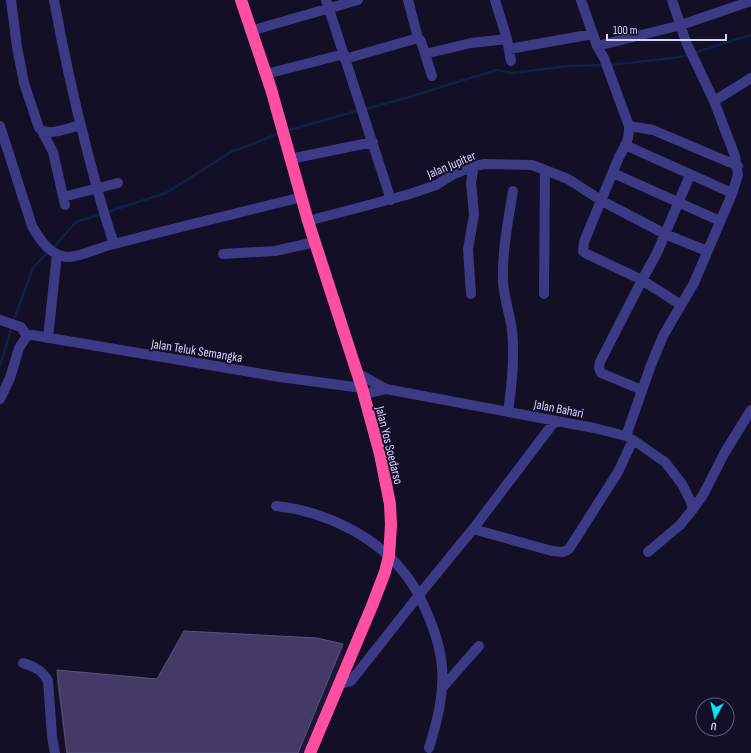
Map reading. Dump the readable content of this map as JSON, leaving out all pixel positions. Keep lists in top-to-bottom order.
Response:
{
  "streets": {
    "highway": ["Jalan Yos Soedarso"],
    "street": ["Jalan Jupiter", "Jalan Teluk Semangka", "Jalan Bahari"]
  },
  "crossings": [
    ["Jalan Jupiter", "Jalan Yos Soedarso"],
    ["Jalan Teluk Semangka", "Jalan Bahari"],
    ["Jalan Teluk Semangka", "Jalan Yos Soedarso"],
    ["Jalan Bahari", "Jalan Yos Soedarso"]
  ],
  "scale_bar": "100 m",
  "north": "bottom"
}
